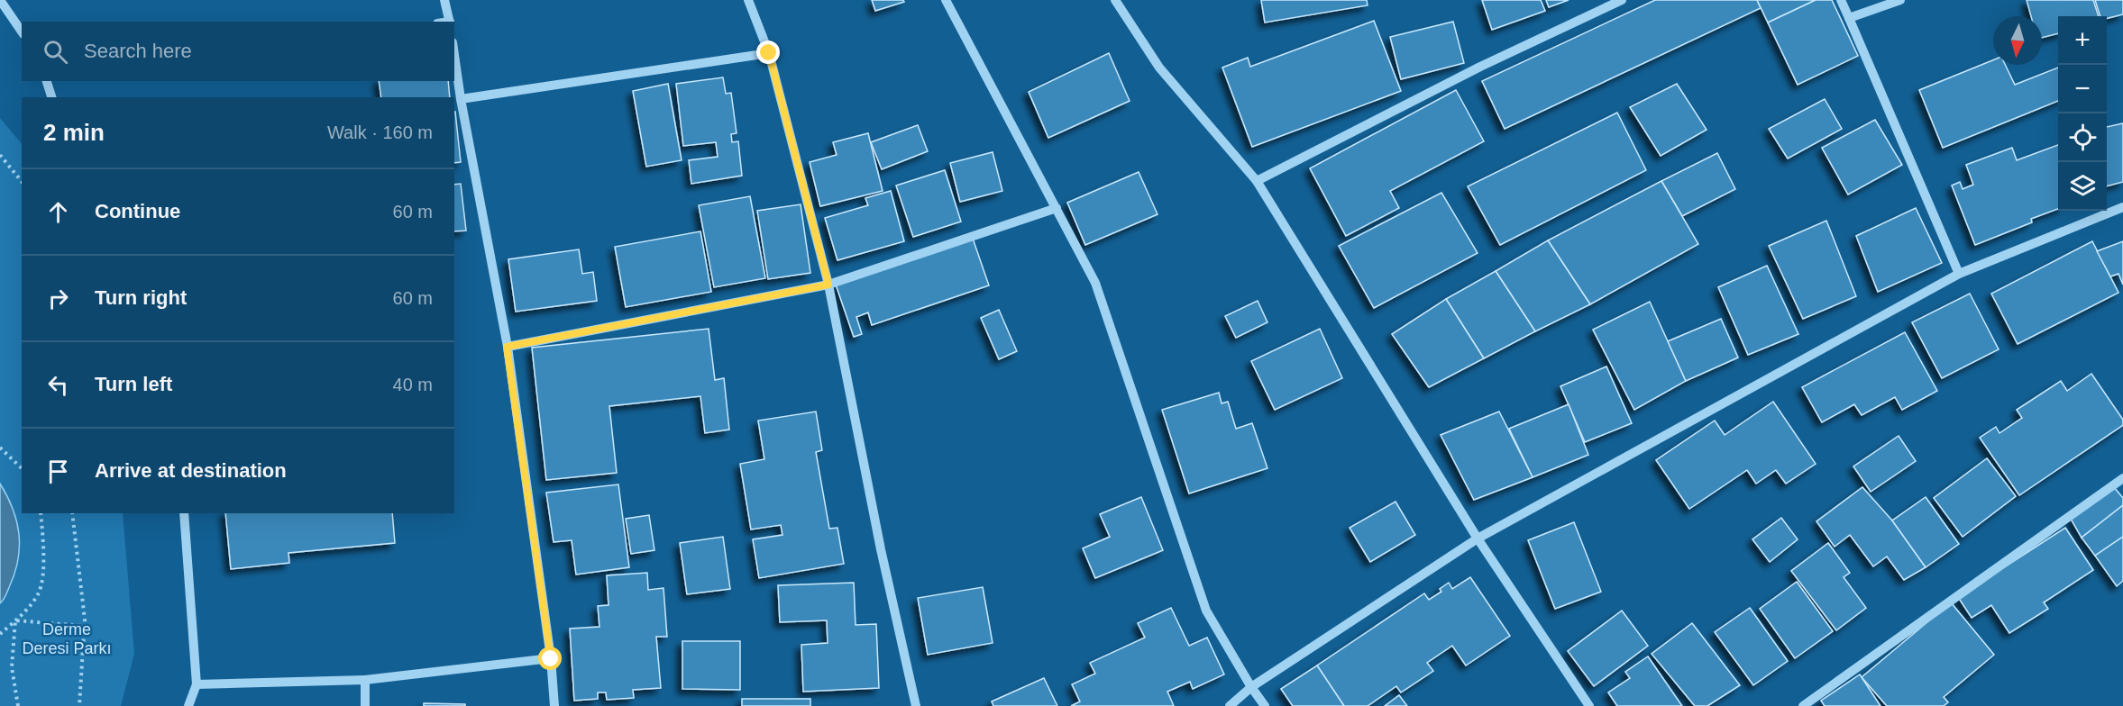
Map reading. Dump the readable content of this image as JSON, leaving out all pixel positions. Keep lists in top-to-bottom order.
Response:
{
  "parks": ["Derme Deresi Parkı"],
  "north": "bottom",
  "page": {
    "map_buttons": ["+", "−"],
    "search": "Search here",
    "heading": ["2 min", "Walk · 160 m"],
    "list": [
      ["Continue", "60 m"],
      ["Turn right", "60 m"],
      ["Turn left", "40 m"],
      "Arrive at destination"
    ]
  }
}
